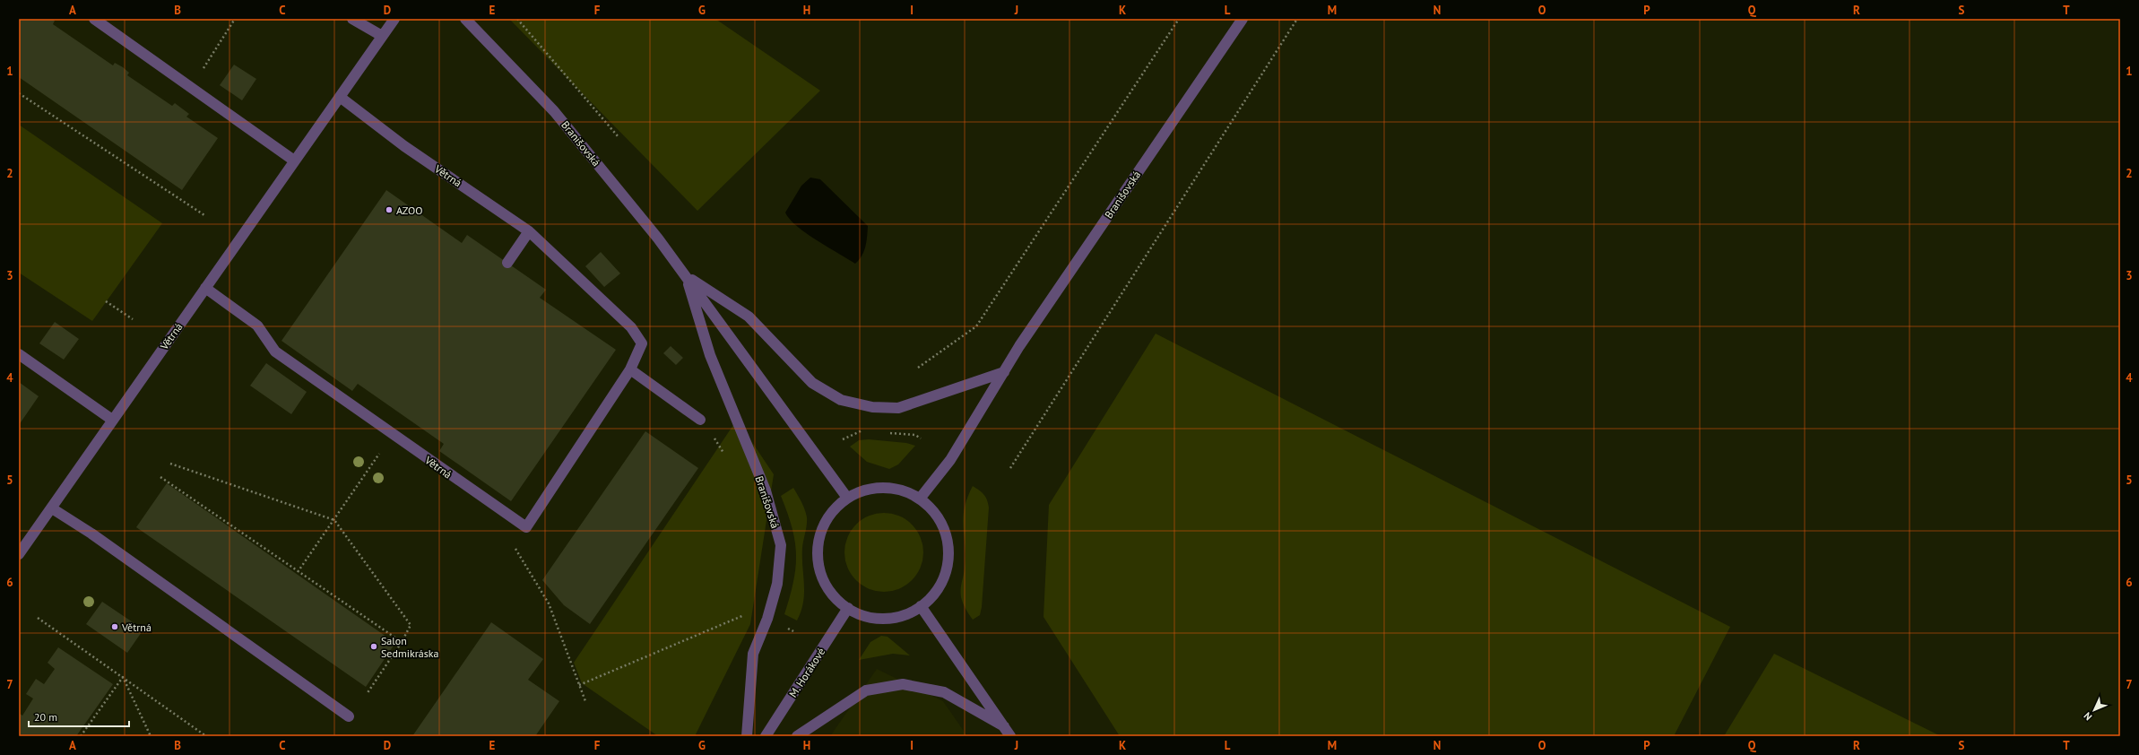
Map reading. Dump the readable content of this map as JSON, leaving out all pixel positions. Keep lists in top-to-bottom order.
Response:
{
  "streets": {
    "street": ["Branišovská", "Větrná", "M. Horákové"]
  },
  "places": ["AZOO", "Větrná", "Salon Sedmikráska"],
  "scale_bar": "20 m",
  "north": "bottom left",
  "grid": {
    "columns": [
      "A",
      "B",
      "C",
      "D",
      "E",
      "F",
      "G",
      "H",
      "I",
      "J",
      "K",
      "L",
      "M",
      "N",
      "O",
      "P",
      "Q",
      "R",
      "S",
      "T"
    ],
    "rows": [
      "1",
      "2",
      "3",
      "4",
      "5",
      "6",
      "7"
    ]
  }
}
